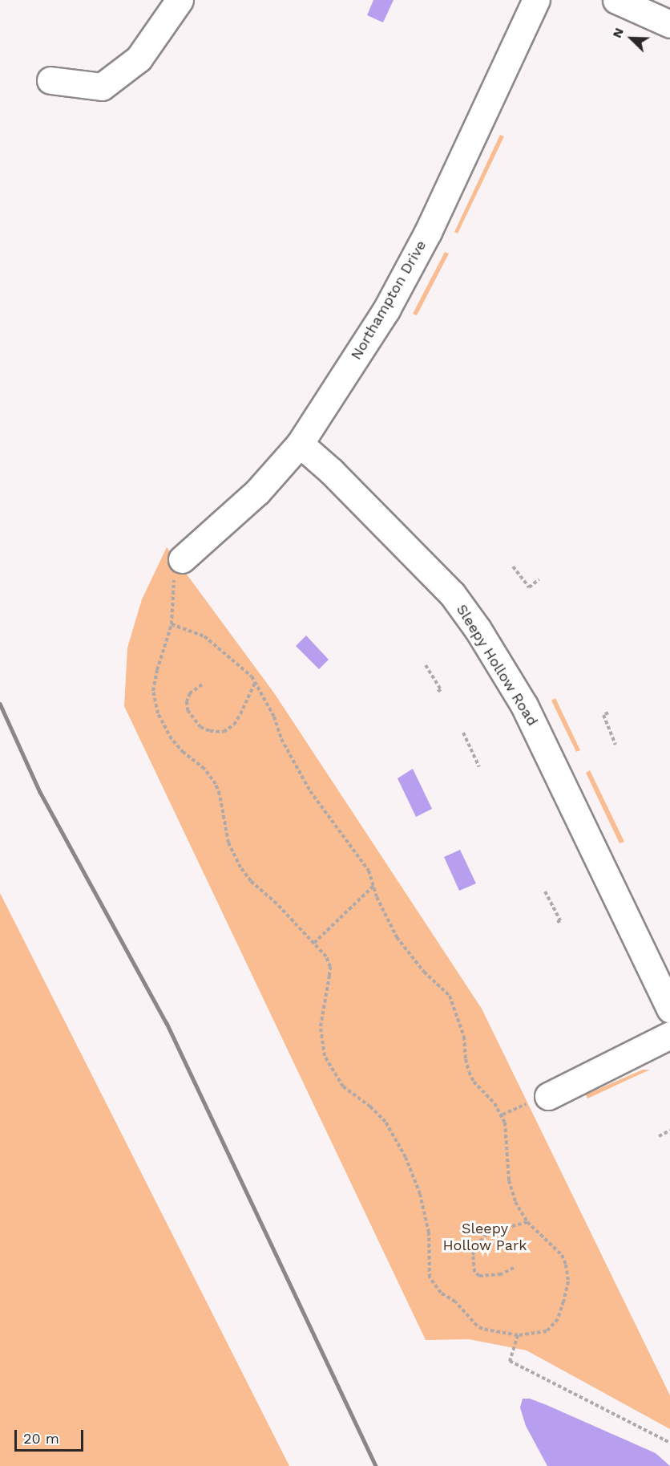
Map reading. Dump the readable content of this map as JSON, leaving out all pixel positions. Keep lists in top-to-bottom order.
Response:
{
  "streets": {
    "street": ["Northampton Drive", "Sleepy Hollow Road"]
  },
  "crossings": [
    ["Northampton Drive", "Sleepy Hollow Road"]
  ],
  "parks": ["Sleepy Hollow Park"],
  "scale_bar": "20 m",
  "north": "top left"
}
